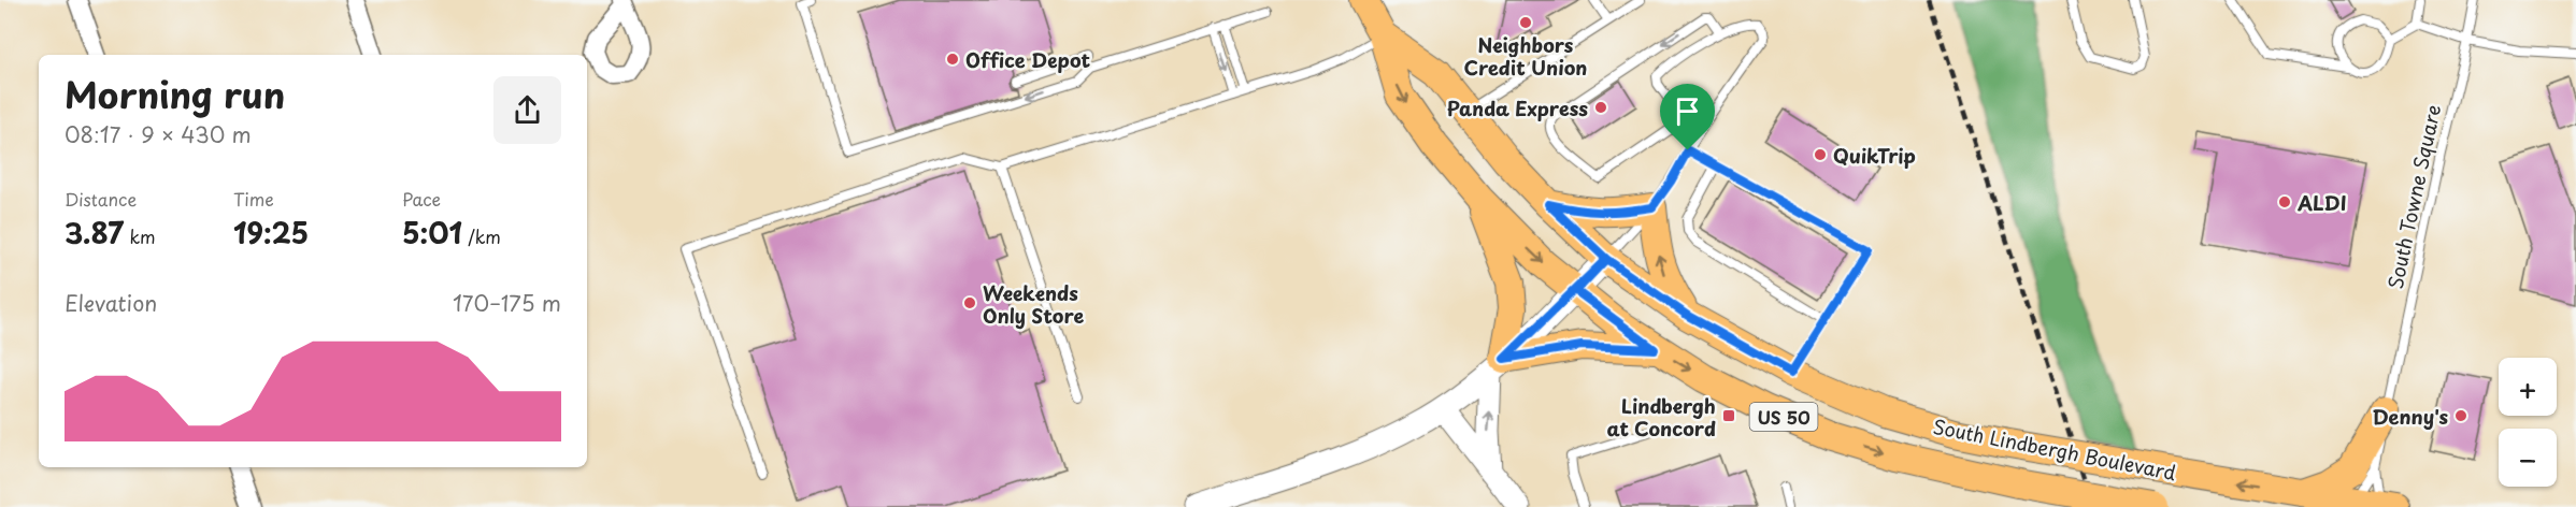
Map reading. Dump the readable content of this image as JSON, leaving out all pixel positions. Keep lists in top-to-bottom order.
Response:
{
  "streets": {
    "main road": ["US 50", "South Lindbergh Boulevard"],
    "lane": ["South Towne Square"]
  },
  "crossings": [
    ["South Towne Square", "South Lindbergh Boulevard"]
  ],
  "places": {
    "other": [
      "Neighbors Credit Union",
      "Office Depot",
      "Panda Express",
      "QuikTrip",
      "ALDI",
      "Weekends Only Store",
      "Denny's"
    ],
    "transit": ["Lindbergh at Concord"]
  },
  "page": {
    "heading": ["Morning run", "08:17 · 9 × 430 m"],
    "stats": [
      ["Distance", "3.87 km"],
      ["Time", "19:25"],
      ["Pace", "5:01 /km"]
    ],
    "chart": ["Elevation", "170–175 m"],
    "map_buttons": ["+", "−"]
  }
}
